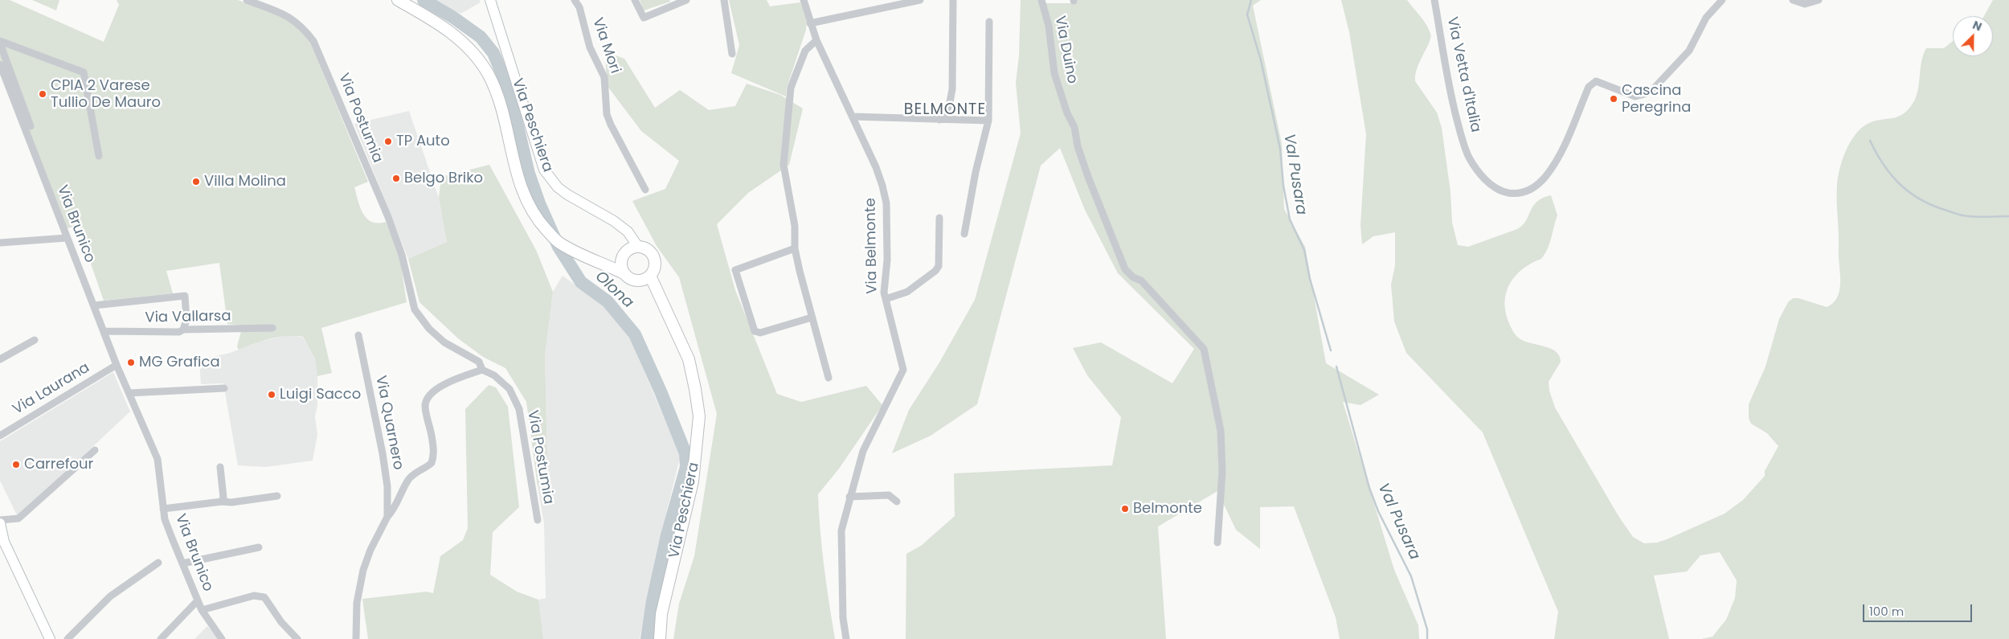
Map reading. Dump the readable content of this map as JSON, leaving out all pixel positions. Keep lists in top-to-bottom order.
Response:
{
  "streets": {
    "main road": ["Via Peschiera"],
    "street": [
      "Via Mori",
      "Via Duino",
      "Via Vetta d'Italia",
      "Via Postumia",
      "Via Brunico",
      "Via Belmonte",
      "Via Vallarsa",
      "Via Laurana",
      "Via Quarnero"
    ]
  },
  "crossings": [
    ["Via Postumia", "Via Quarnero"],
    ["Via Brunico", "Via Vallarsa"],
    ["Via Brunico", "Via Laurana"]
  ],
  "districts": ["BELMONTE"],
  "water": ["Val Pusara", "Olona"],
  "places": [
    "CPIA 2 Varese Tullio De Mauro",
    "Cascina Peregrina",
    "TP Auto",
    "Belgo Briko",
    "Villa Molina",
    "MG Grafica",
    "Luigi Sacco",
    "Carrefour",
    "Belmonte"
  ],
  "scale_bar": "100 m",
  "north": "top right"
}
